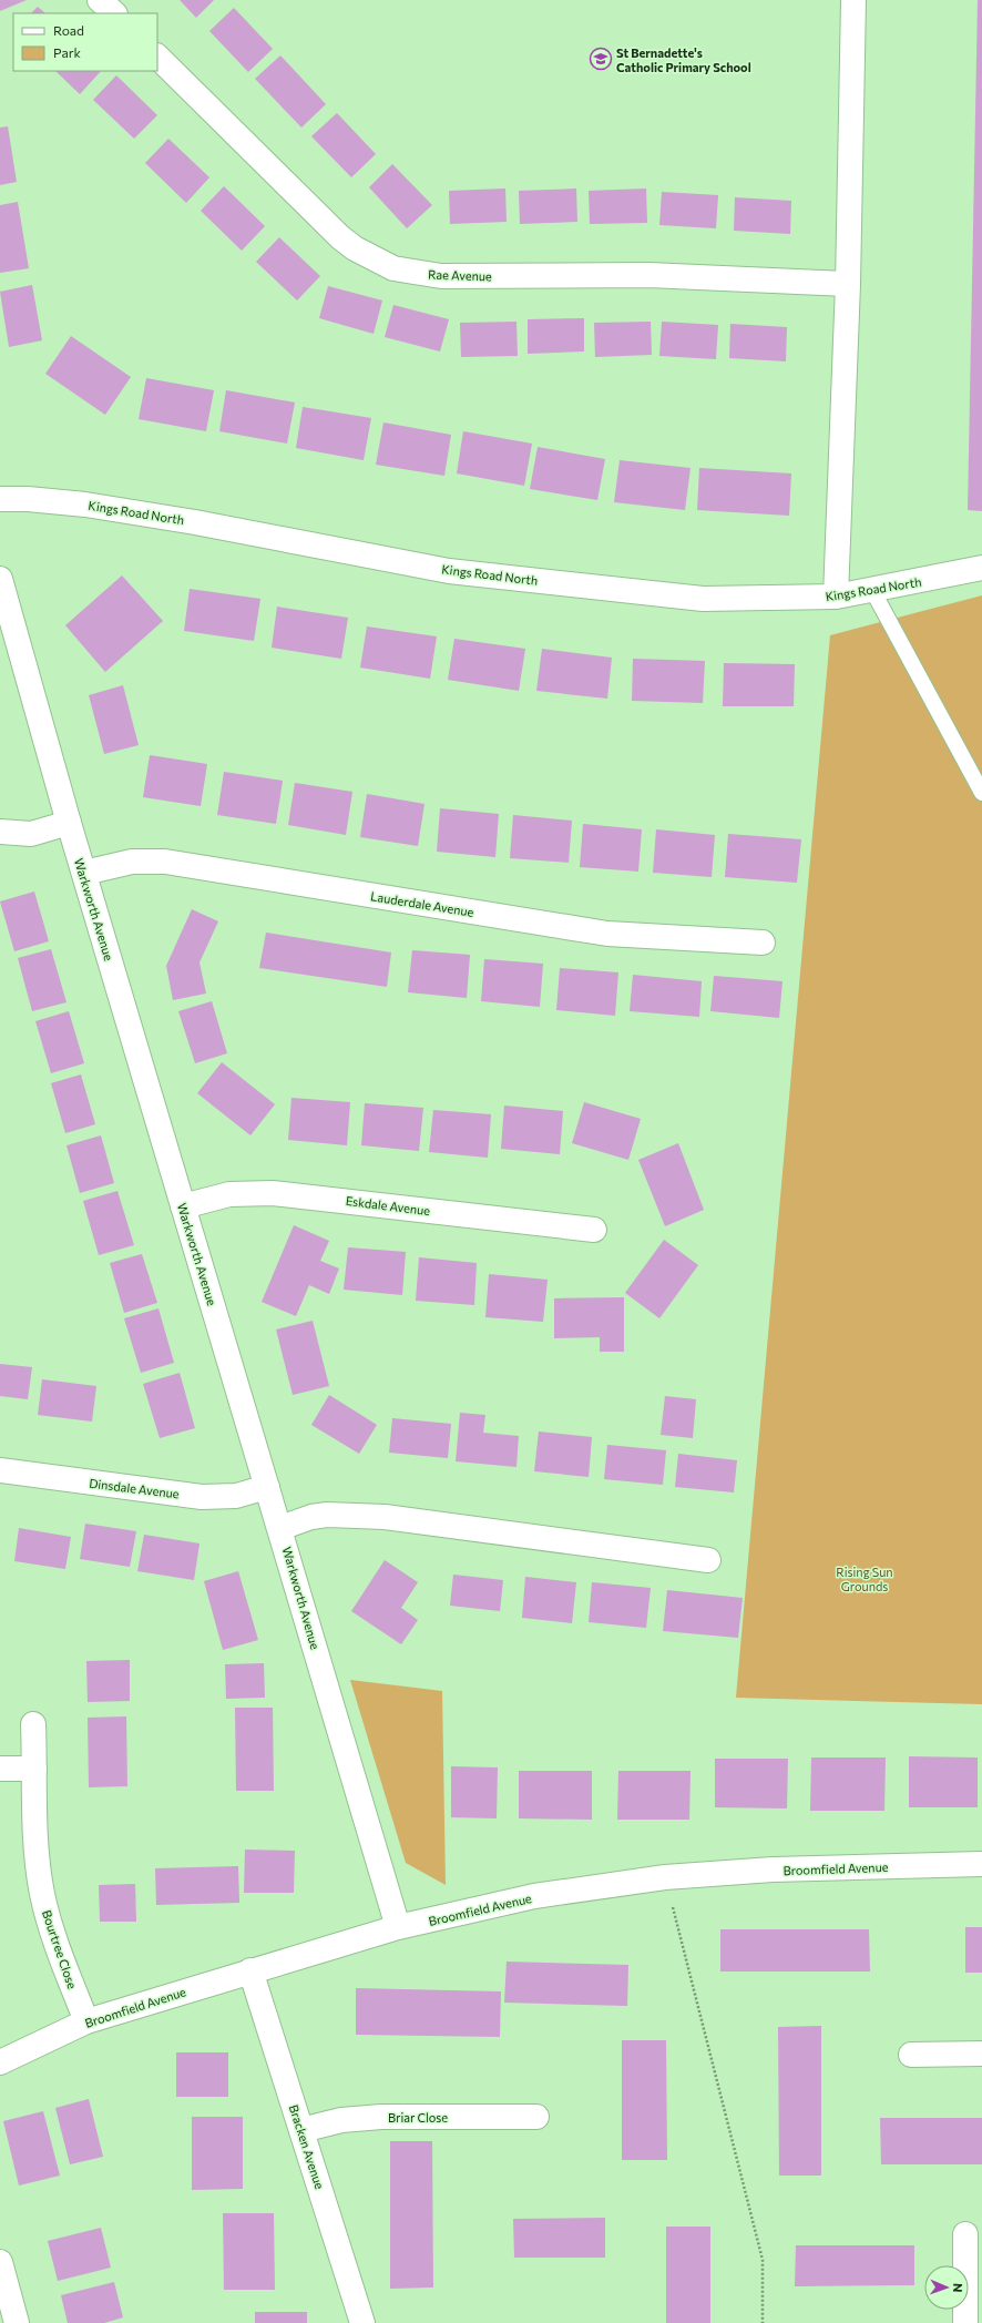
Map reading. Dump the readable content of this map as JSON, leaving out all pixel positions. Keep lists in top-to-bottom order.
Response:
{
  "streets": {
    "street": [
      "Rae Avenue",
      "Kings Road North",
      "Lauderdale Avenue",
      "Warkworth Avenue",
      "Eskdale Avenue",
      "Dinsdale Avenue",
      "Broomfield Avenue",
      "Bourtree Close",
      "Briar Close",
      "Bracken Avenue"
    ]
  },
  "crossings": [
    ["Lauderdale Avenue", "Warkworth Avenue"],
    ["Warkworth Avenue", "Eskdale Avenue"],
    ["Warkworth Avenue", "Dinsdale Avenue"],
    ["Warkworth Avenue", "Broomfield Avenue"],
    ["Broomfield Avenue", "Bourtree Close"],
    ["Broomfield Avenue", "Bracken Avenue"],
    ["Briar Close", "Bracken Avenue"]
  ],
  "parks": ["Rising Sun Grounds"],
  "places": {
    "school or university": ["St Bernadette's Catholic Primary School"]
  },
  "legend": ["Road", "Park"],
  "north": "right"
}
